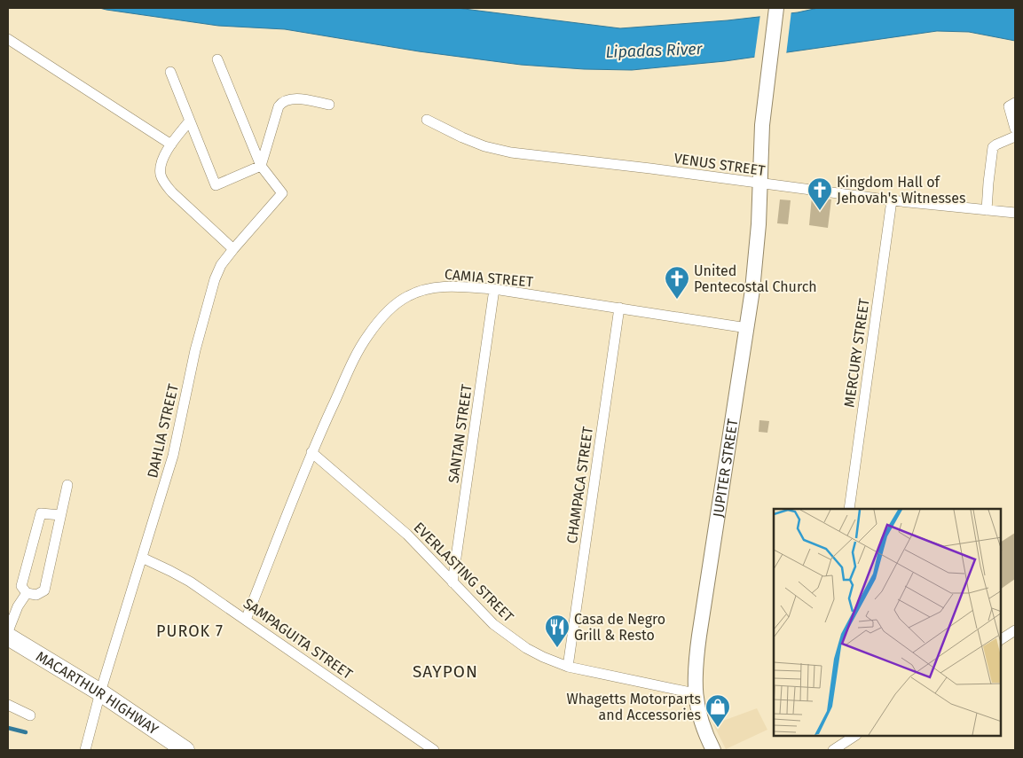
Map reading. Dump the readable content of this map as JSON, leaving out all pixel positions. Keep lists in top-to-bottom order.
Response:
{
  "streets": {
    "highway": ["MACARTHUR HIGHWAY"],
    "main road": ["JUPITER STREET"],
    "street": [
      "VENUS STREET",
      "CAMIA STREET",
      "MERCURY STREET",
      "DAHLIA STREET",
      "SANTAN STREET",
      "CHAMPACA STREET",
      "EVERLASTING STREET",
      "SAMPAGUITA STREET"
    ]
  },
  "crossings": [
    ["VENUS STREET", "MERCURY STREET"],
    ["VENUS STREET", "JUPITER STREET"],
    ["CAMIA STREET", "SANTAN STREET"],
    ["CAMIA STREET", "JUPITER STREET"],
    ["CAMIA STREET", "CHAMPACA STREET"],
    ["CAMIA STREET", "EVERLASTING STREET"],
    ["CAMIA STREET", "SAMPAGUITA STREET"],
    ["DAHLIA STREET", "SAMPAGUITA STREET"],
    ["DAHLIA STREET", "MACARTHUR HIGHWAY"],
    ["SANTAN STREET", "EVERLASTING STREET"],
    ["JUPITER STREET", "EVERLASTING STREET"],
    ["CHAMPACA STREET", "EVERLASTING STREET"]
  ],
  "districts": ["PUROK 7", "SAYPON"],
  "water": ["Lipadas River"],
  "places": {
    "church": ["Kingdom Hall of Jehovah's Witnesses", "United Pentecostal Church"],
    "restaurant": ["Casa de Negro Grill & Resto"],
    "shop": ["Whagetts Motorparts and Accessories"]
  }
}
